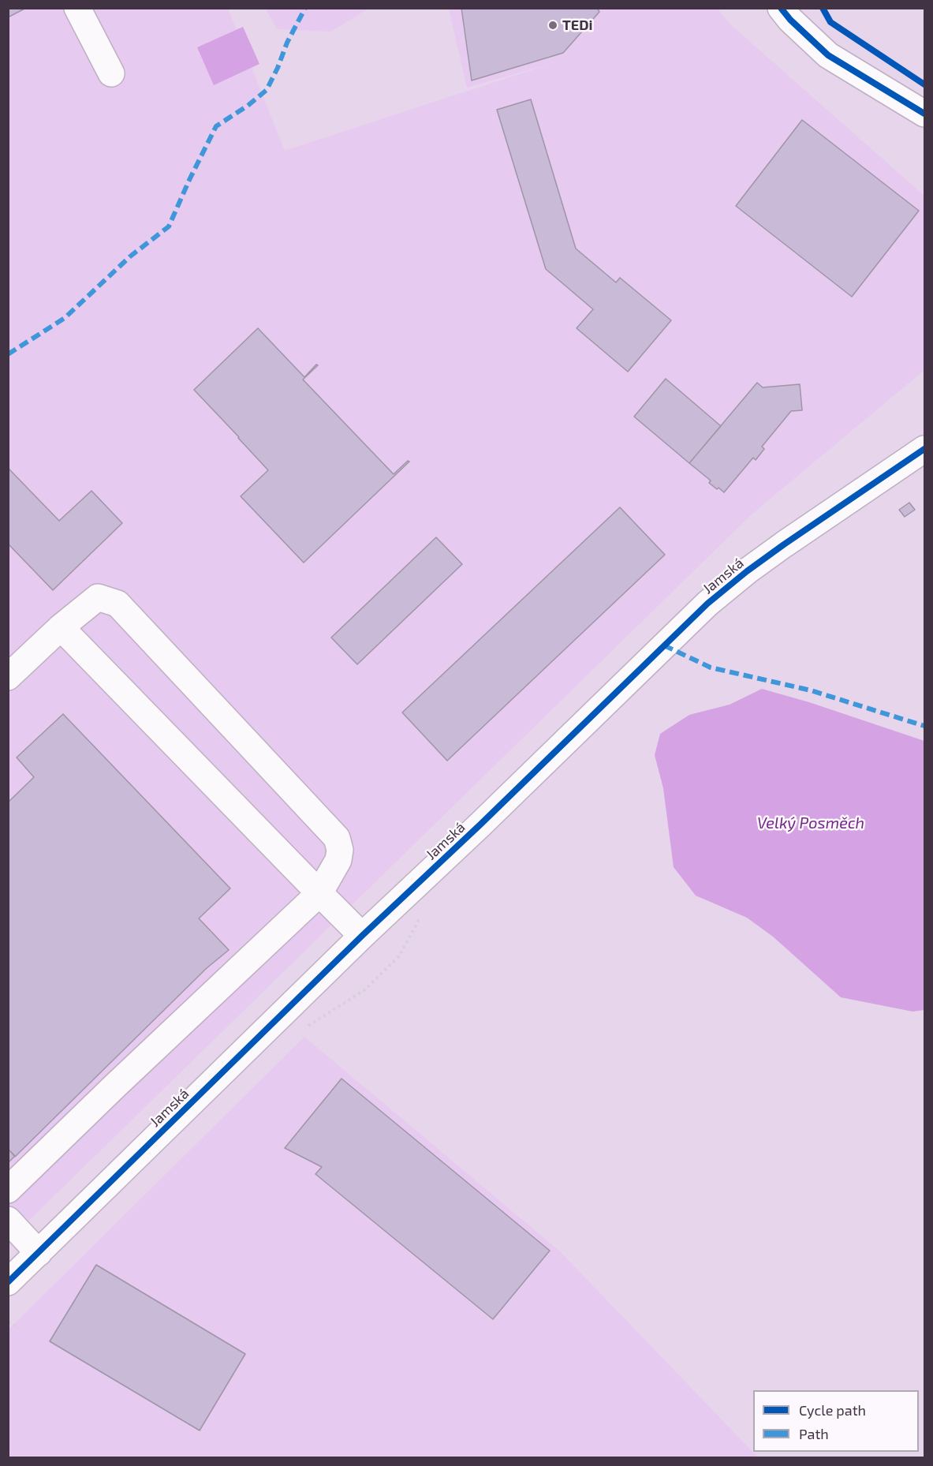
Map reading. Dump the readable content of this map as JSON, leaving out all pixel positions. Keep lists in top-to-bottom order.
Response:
{
  "streets": {
    "street": ["Jamská"]
  },
  "water": ["Velký Posměch"],
  "places": ["TEDi"],
  "legend": ["Cycle path", "Path"]
}
